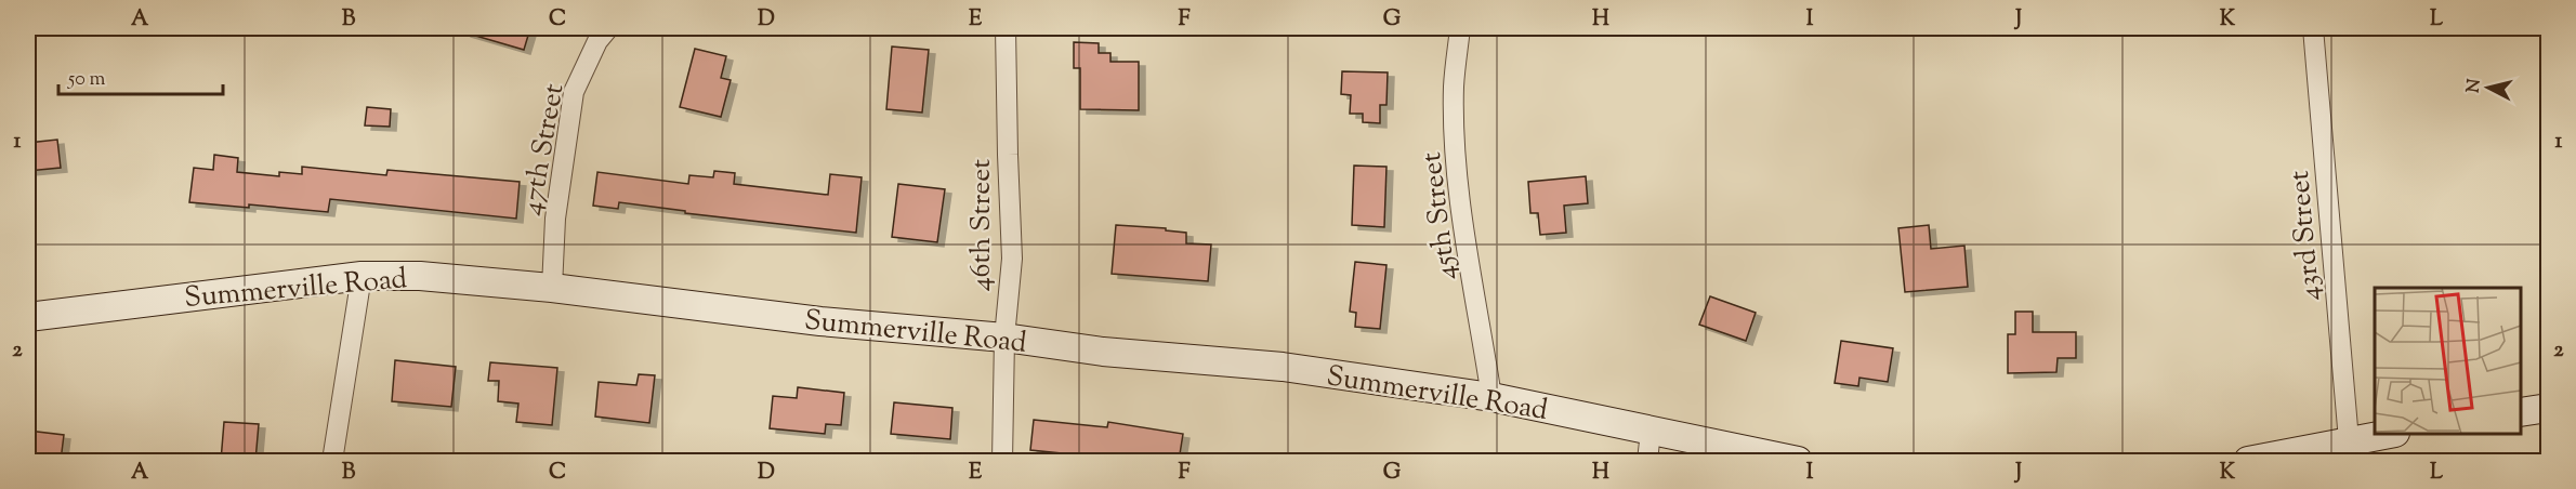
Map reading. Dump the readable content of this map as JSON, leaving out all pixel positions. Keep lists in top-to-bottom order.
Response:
{
  "streets": {
    "main road": ["Summerville Road"],
    "street": [
      "47th Street",
      "45th Street",
      "46th Street",
      "43rd Street"
    ]
  },
  "crossings": [
    ["47th Street", "Summerville Road"],
    ["45th Street", "Summerville Road"],
    ["46th Street", "Summerville Road"]
  ],
  "scale_bar": "50 m",
  "north": "left",
  "grid": {
    "columns": [
      "A",
      "B",
      "C",
      "D",
      "E",
      "F",
      "G",
      "H",
      "I",
      "J",
      "K",
      "L"
    ],
    "rows": ["1", "2"]
  }
}
